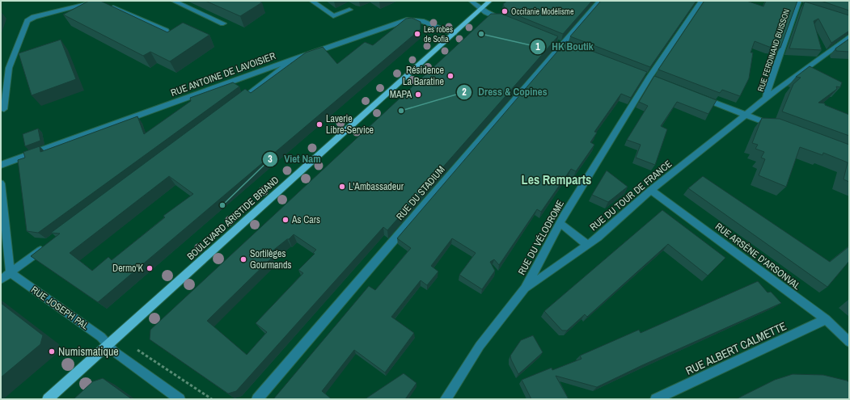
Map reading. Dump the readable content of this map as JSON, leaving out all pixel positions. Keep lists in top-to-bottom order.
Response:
{
  "streets": {
    "main road": ["BOULEVARD ARISTIDE BRIAND"],
    "street": [
      "RUE FERDINAND BUISSON",
      "RUE ANTOINE DE LAVOISIER",
      "RUE DU STADIUM",
      "RUE DU TOUR DE FRANCE",
      "RUE DU VÉLODROME",
      "RUE ARSÈNE D'ARSONVAL",
      "RUE JOSEPH PAL",
      "RUE ALBERT CALMETTE"
    ]
  },
  "crossings": [
    ["RUE FERDINAND BUISSON", "RUE DU TOUR DE FRANCE"],
    ["RUE ANTOINE DE LAVOISIER", "BOULEVARD ARISTIDE BRIAND"],
    ["RUE DU TOUR DE FRANCE", "RUE DU VÉLODROME"],
    ["RUE DU TOUR DE FRANCE", "RUE ARSÈNE D'ARSONVAL"],
    ["BOULEVARD ARISTIDE BRIAND", "RUE JOSEPH PAL"],
    ["RUE ARSÈNE D'ARSONVAL", "RUE ALBERT CALMETTE"]
  ],
  "districts": ["Les Remparts"],
  "places": [
    "Occitanie Modélisme",
    "Les robes de Sofia",
    "HK Boutik",
    "Résidence La Baratine",
    "MAPA",
    "Dress & Copines",
    "Laverie Libre-Service",
    "L'Ambassadeur",
    "Viet Nam",
    "As Cars",
    "Sortilèges Gourmands",
    "Dermo'K",
    "Numismatique"
  ]
}
